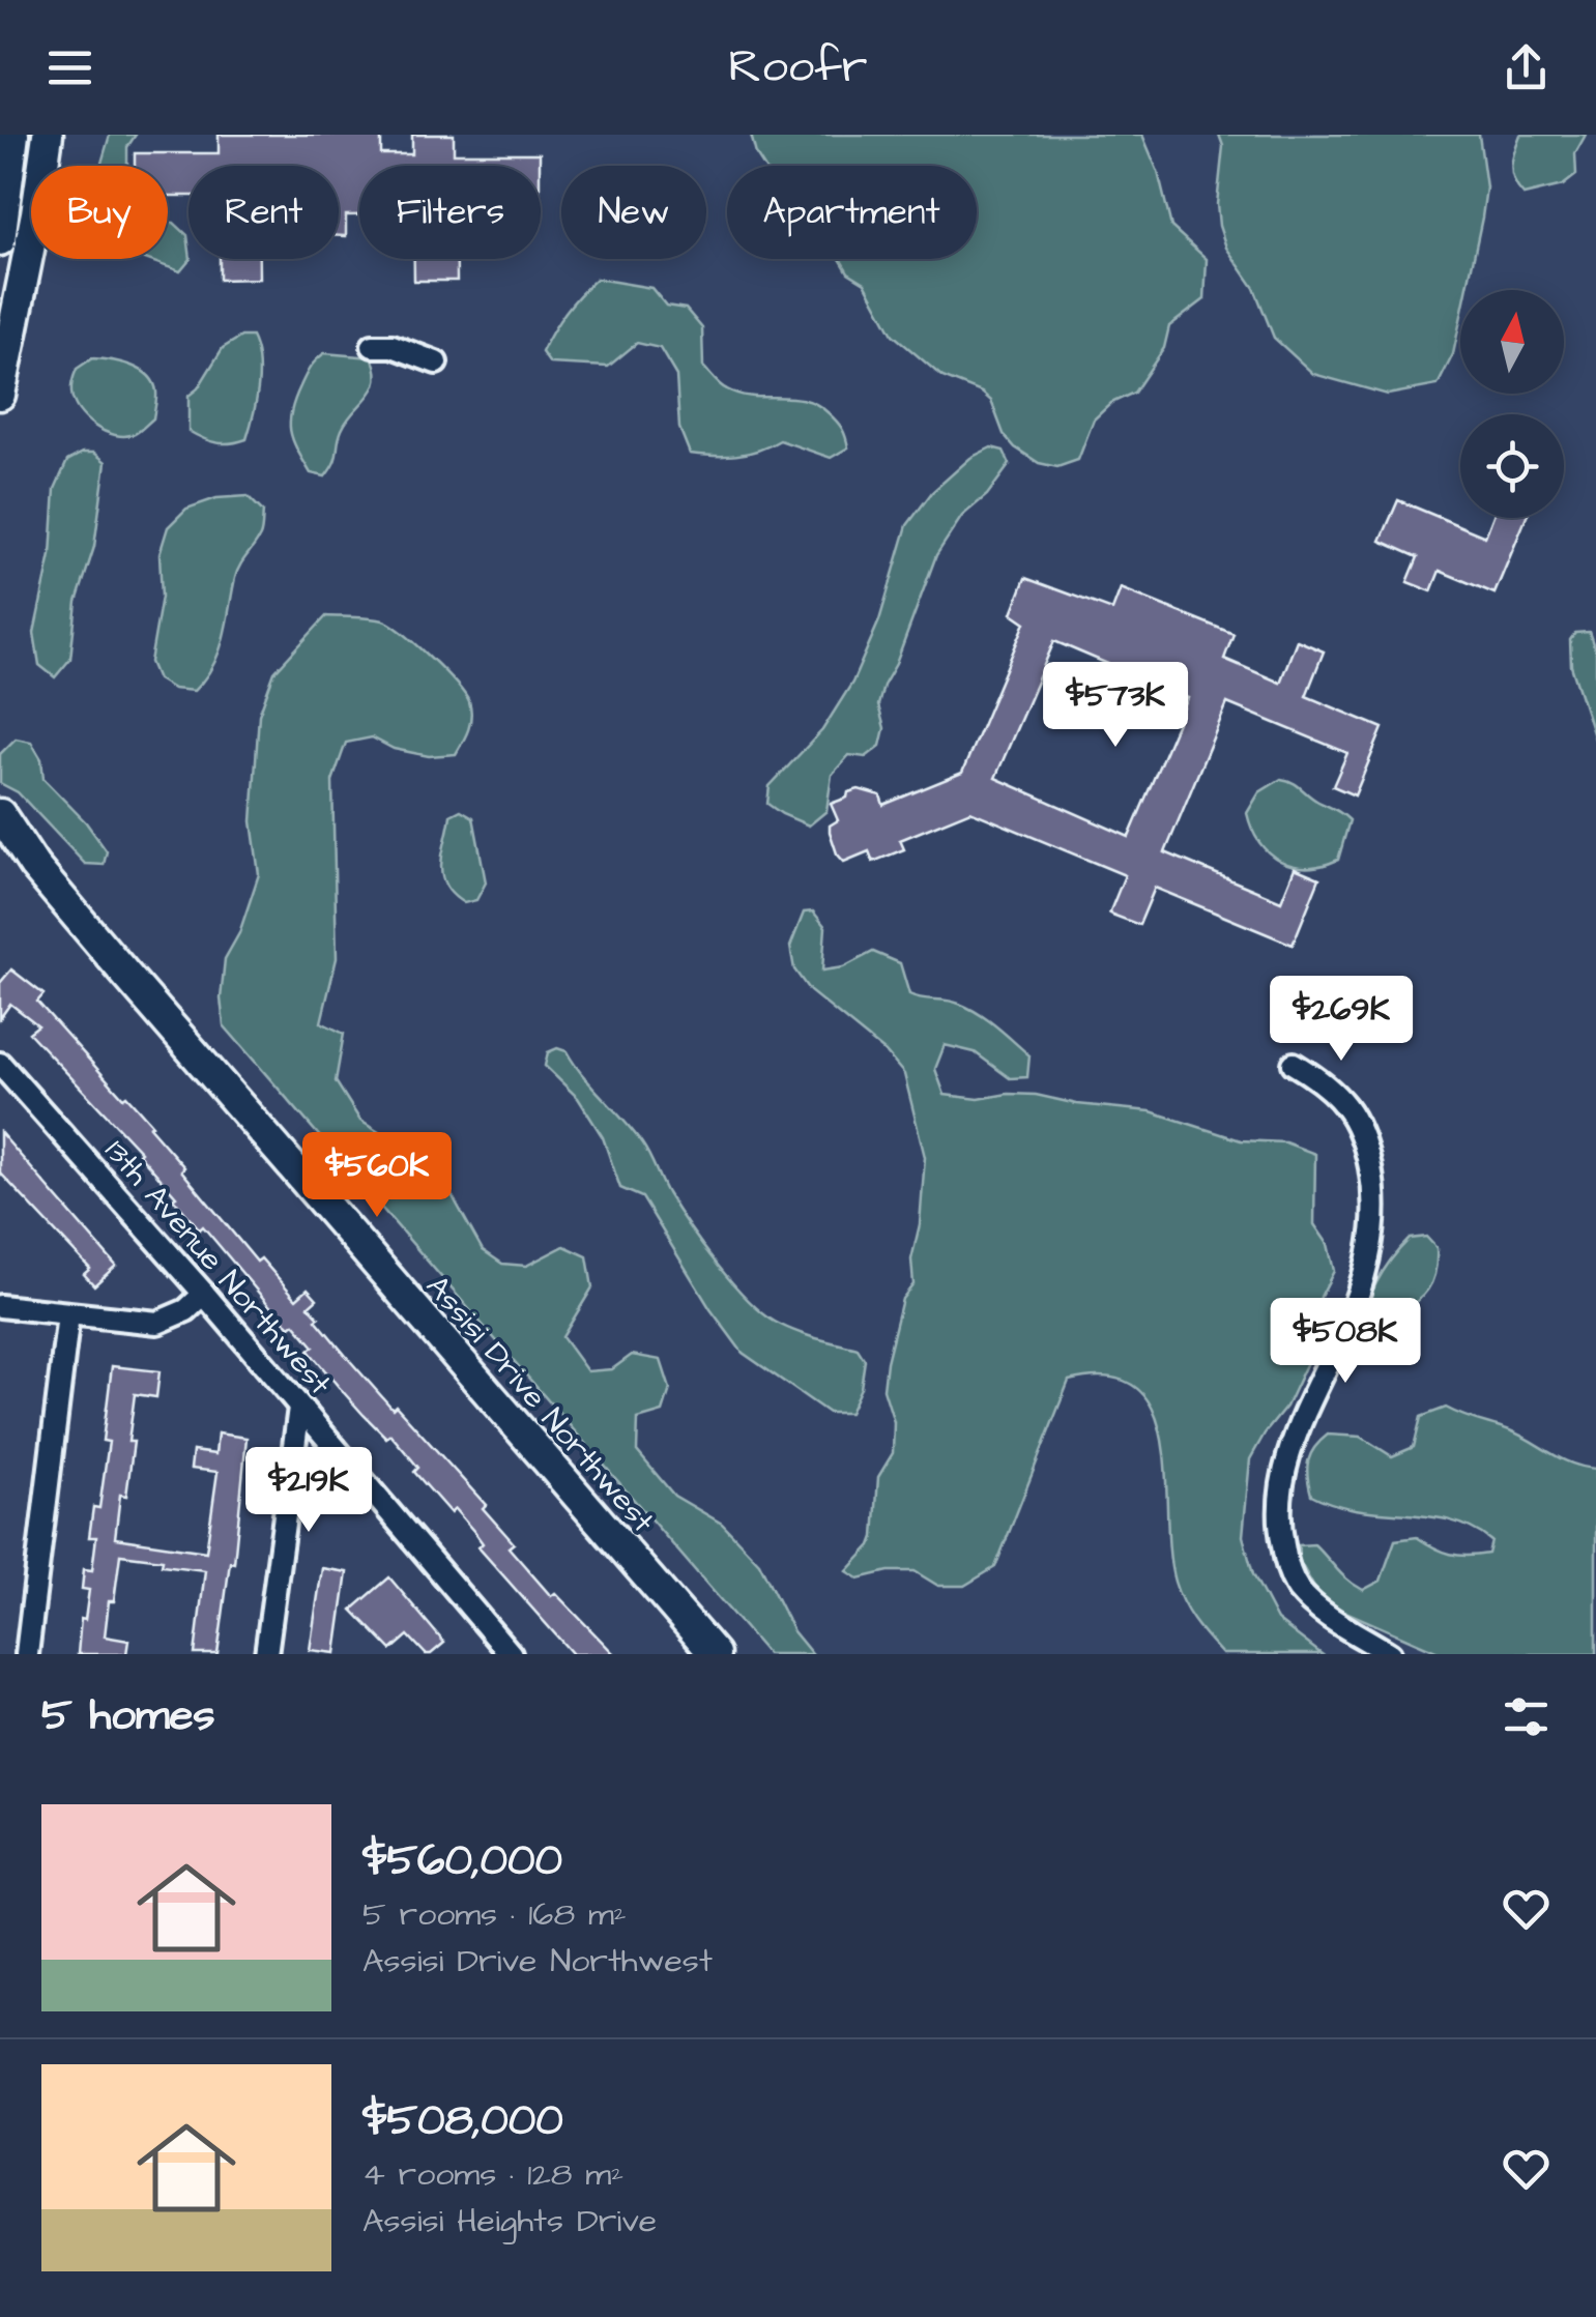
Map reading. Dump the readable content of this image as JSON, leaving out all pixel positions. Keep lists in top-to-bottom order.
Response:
{
  "streets": {
    "main road": ["Assisi Drive Northwest"],
    "street": ["13th Avenue Northwest"]
  },
  "north": "top",
  "page": {
    "header": "Roofr",
    "chip": [
      "Buy",
      "Rent",
      "Filters",
      "New",
      "Apartment"
    ],
    "price": [
      "$573K",
      "$269K",
      "$560K",
      "$508K",
      "$219K"
    ],
    "heading": "5 homes",
    "list": [
      {
        "name": "$560,000",
        "note": "5 rooms · 168 m² · Assisi Drive Northwest"
      },
      {
        "name": "$508,000",
        "note": "4 rooms · 128 m² · Assisi Heights Drive"
      }
    ]
  }
}
